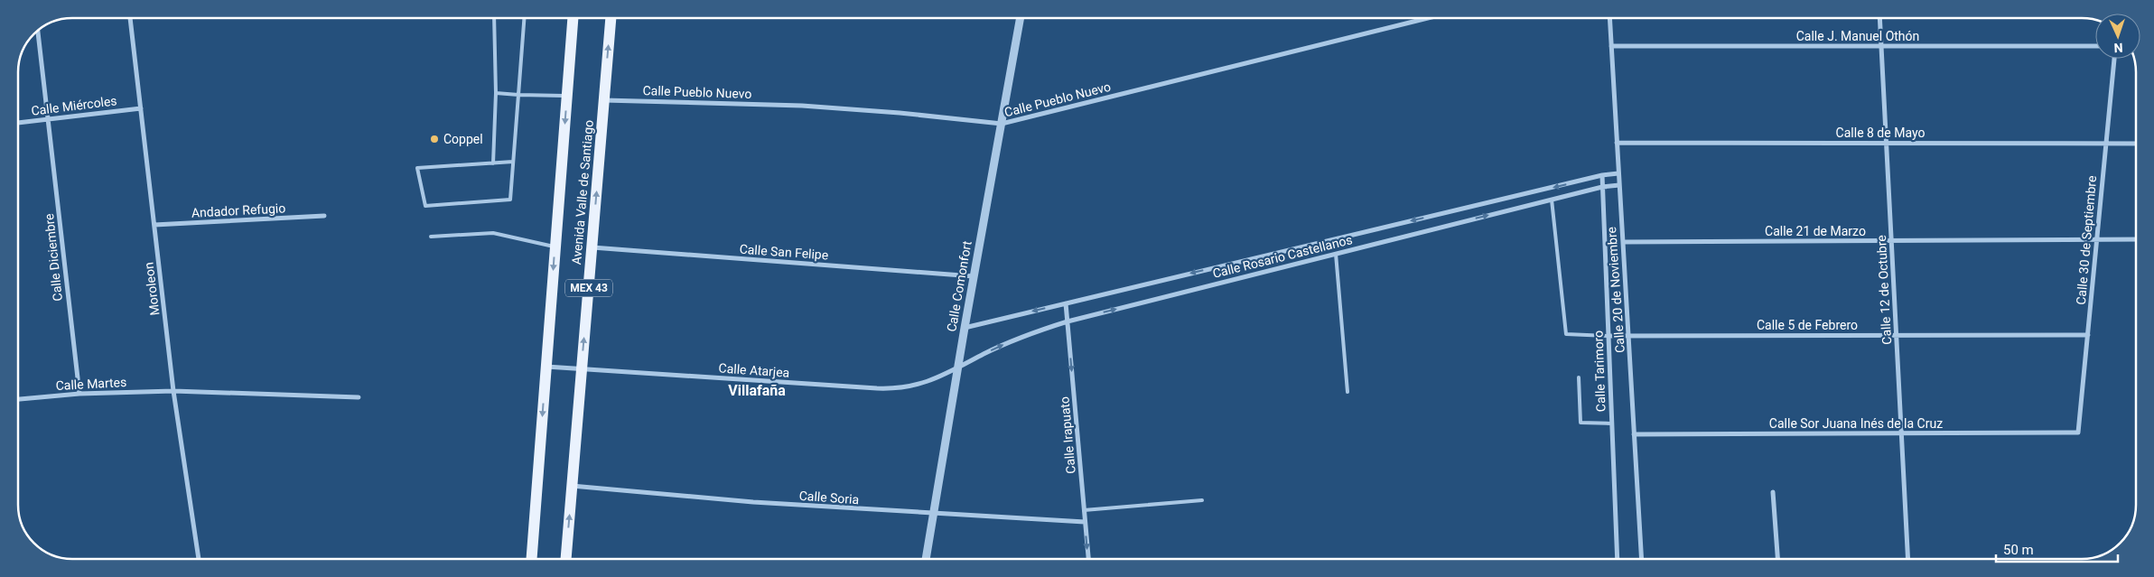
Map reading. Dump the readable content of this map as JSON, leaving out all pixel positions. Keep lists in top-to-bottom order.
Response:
{
  "streets": {
    "main road": ["Avenida Valle de Santiago", "MEX 43"],
    "street": [
      "Calle J. Manuel Othón",
      "Calle Pueblo Nuevo",
      "Calle Miércoles",
      "Calle 8 de Mayo",
      "Andador Refugio",
      "Calle 21 de Marzo",
      "Calle 30 de Septiembre",
      "Calle San Felipe",
      "Calle Rosario Castellanos",
      "Calle Diciembre",
      "Calle Comonfort",
      "Moroleon",
      "Calle 20 de Noviembre",
      "Calle 12 de Octubre",
      "Calle 5 de Febrero",
      "Calle Atarjea",
      "Calle Tarimoro",
      "Calle Martes",
      "Calle Sor Juana Inés de la Cruz",
      "Calle Irapuato",
      "Calle Soria"
    ]
  },
  "crossings": [
    ["Calle J. Manuel Othón", "Calle 20 de Noviembre"],
    ["Calle J. Manuel Othón", "Calle 12 de Octubre"],
    ["Calle Pueblo Nuevo", "Avenida Valle de Santiago"],
    ["Calle Pueblo Nuevo", "Calle Comonfort"],
    ["Calle Miércoles", "Calle Diciembre"],
    ["Calle Miércoles", "Moroleon"],
    ["Calle 8 de Mayo", "Calle 30 de Septiembre"],
    ["Calle 8 de Mayo", "Calle 20 de Noviembre"],
    ["Calle 8 de Mayo", "Calle 12 de Octubre"],
    ["Avenida Valle de Santiago", "Calle San Felipe"],
    ["Avenida Valle de Santiago", "Calle Atarjea"],
    ["Avenida Valle de Santiago", "Calle Soria"],
    ["Andador Refugio", "Moroleon"],
    ["Calle 21 de Marzo", "Calle 30 de Septiembre"],
    ["Calle 21 de Marzo", "Calle 20 de Noviembre"],
    ["Calle 21 de Marzo", "Calle 12 de Octubre"],
    ["Calle 30 de Septiembre", "Calle 5 de Febrero"],
    ["Calle 30 de Septiembre", "Calle Sor Juana Inés de la Cruz"],
    ["Calle San Felipe", "Calle Comonfort"],
    ["Calle Rosario Castellanos", "Calle Comonfort"],
    ["Calle Rosario Castellanos", "Calle 20 de Noviembre"],
    ["Calle Rosario Castellanos", "Calle Atarjea"],
    ["Calle Rosario Castellanos", "Calle Tarimoro"],
    ["Calle Rosario Castellanos", "Calle Irapuato"],
    ["Calle Diciembre", "Calle Martes"],
    ["Calle Comonfort", "Calle Atarjea"],
    ["Calle Comonfort", "Calle Soria"],
    ["Moroleon", "Calle Martes"],
    ["Calle 20 de Noviembre", "Calle 5 de Febrero"],
    ["Calle 20 de Noviembre", "Calle Sor Juana Inés de la Cruz"],
    ["Calle 12 de Octubre", "Calle 5 de Febrero"],
    ["Calle 12 de Octubre", "Calle Sor Juana Inés de la Cruz"],
    ["Calle 5 de Febrero", "Calle Tarimoro"],
    ["Calle Irapuato", "Calle Soria"]
  ],
  "one_way": ["Calle Irapuato"],
  "districts": ["Villafaña"],
  "places": ["Coppel"],
  "scale_bar": "50 m",
  "north": "bottom"
}
